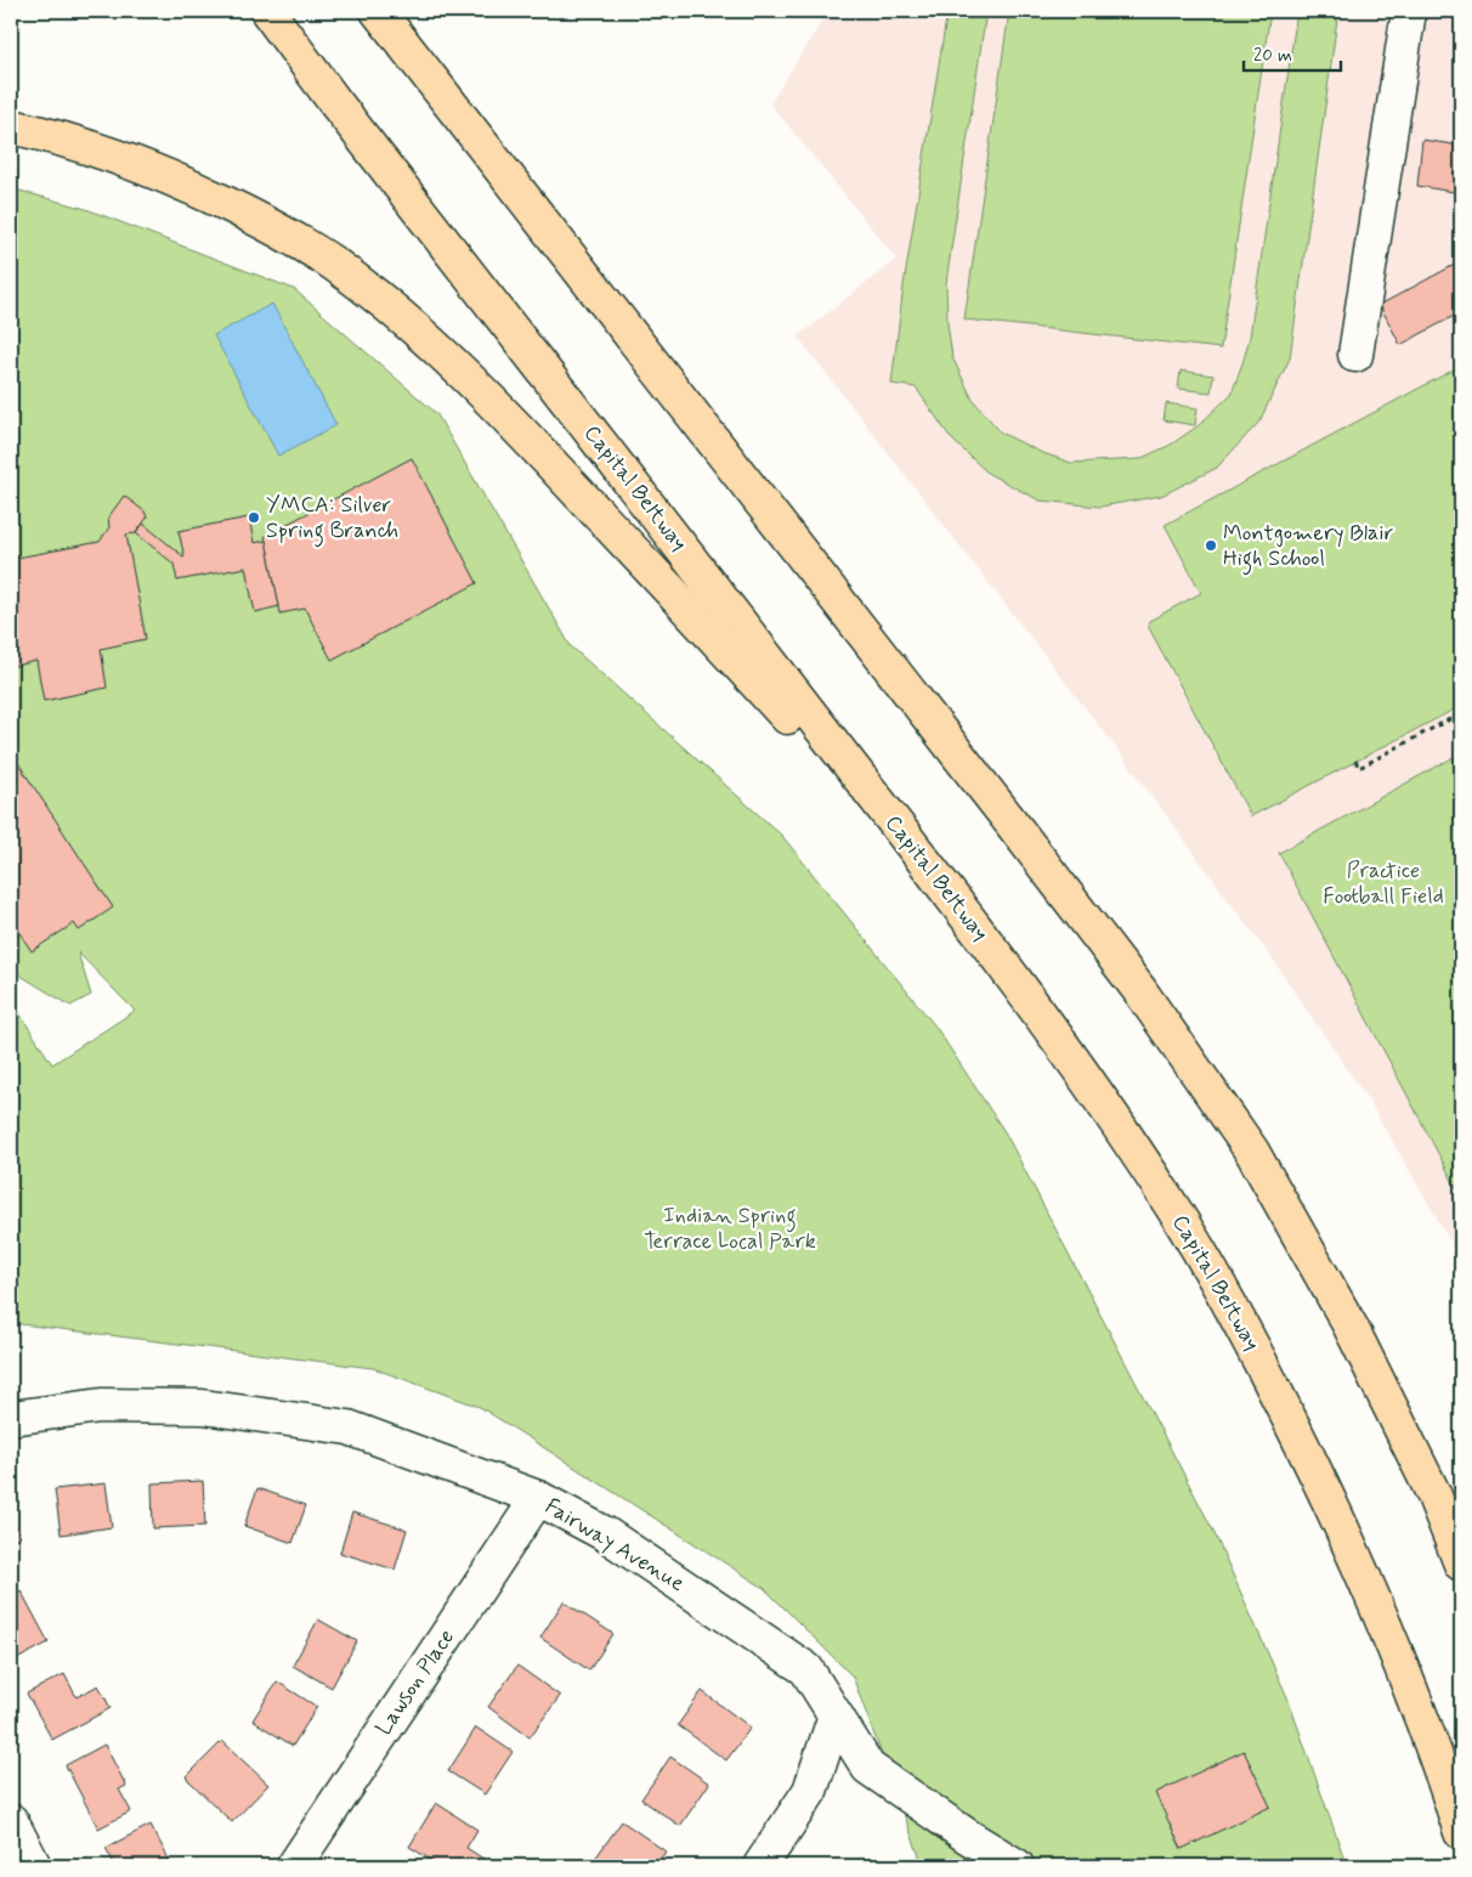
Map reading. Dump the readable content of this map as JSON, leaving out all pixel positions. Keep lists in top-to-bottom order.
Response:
{
  "streets": {
    "highway": ["Capital Beltway"],
    "street": ["Fairway Avenue", "Lawson Place"]
  },
  "crossings": [
    ["Fairway Avenue", "Lawson Place"]
  ],
  "parks": ["Practice Football Field", "Indian Spring Terrace Local Park"],
  "places": ["YMCA: Silver Spring Branch", "Montgomery Blair High School"],
  "scale_bar": "20 m"
}
